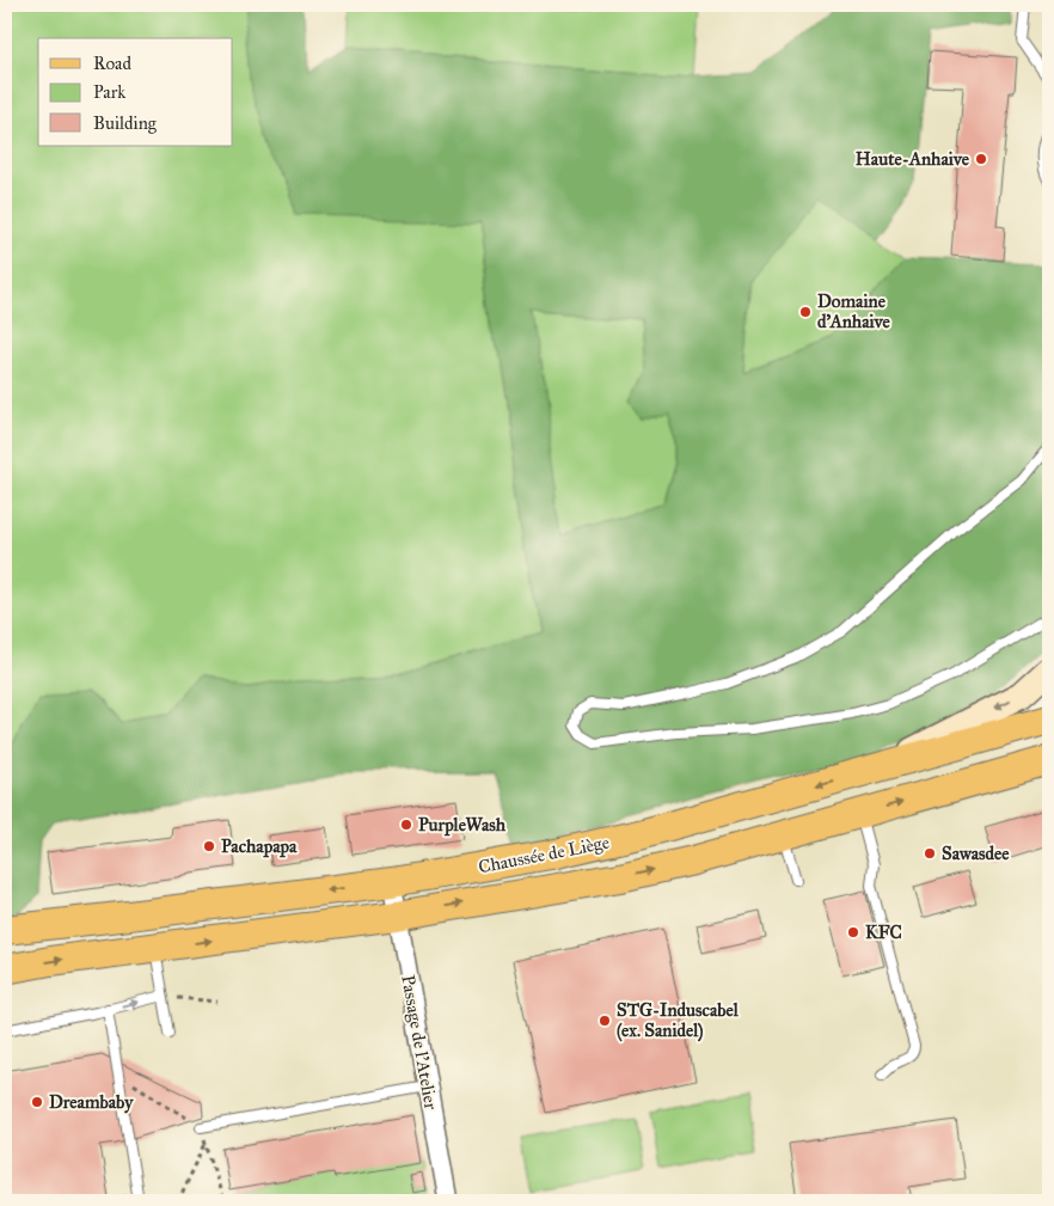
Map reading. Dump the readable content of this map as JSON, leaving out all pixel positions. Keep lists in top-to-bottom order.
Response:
{
  "streets": {
    "main road": ["Chaussée de Liège"],
    "street": ["Passage de l'Atelier"]
  },
  "crossings": [
    ["Chaussée de Liège", "Passage de l'Atelier"]
  ],
  "places": [
    "Haute-Anhaive",
    "Domaine d'Anhaive",
    "PurpleWash",
    "Pachapapa",
    "Sawasdee",
    "KFC",
    "STG-Induscabel (ex. Sanidel)",
    "Dreambaby"
  ],
  "legend": ["Road", "Park", "Building"]
}
